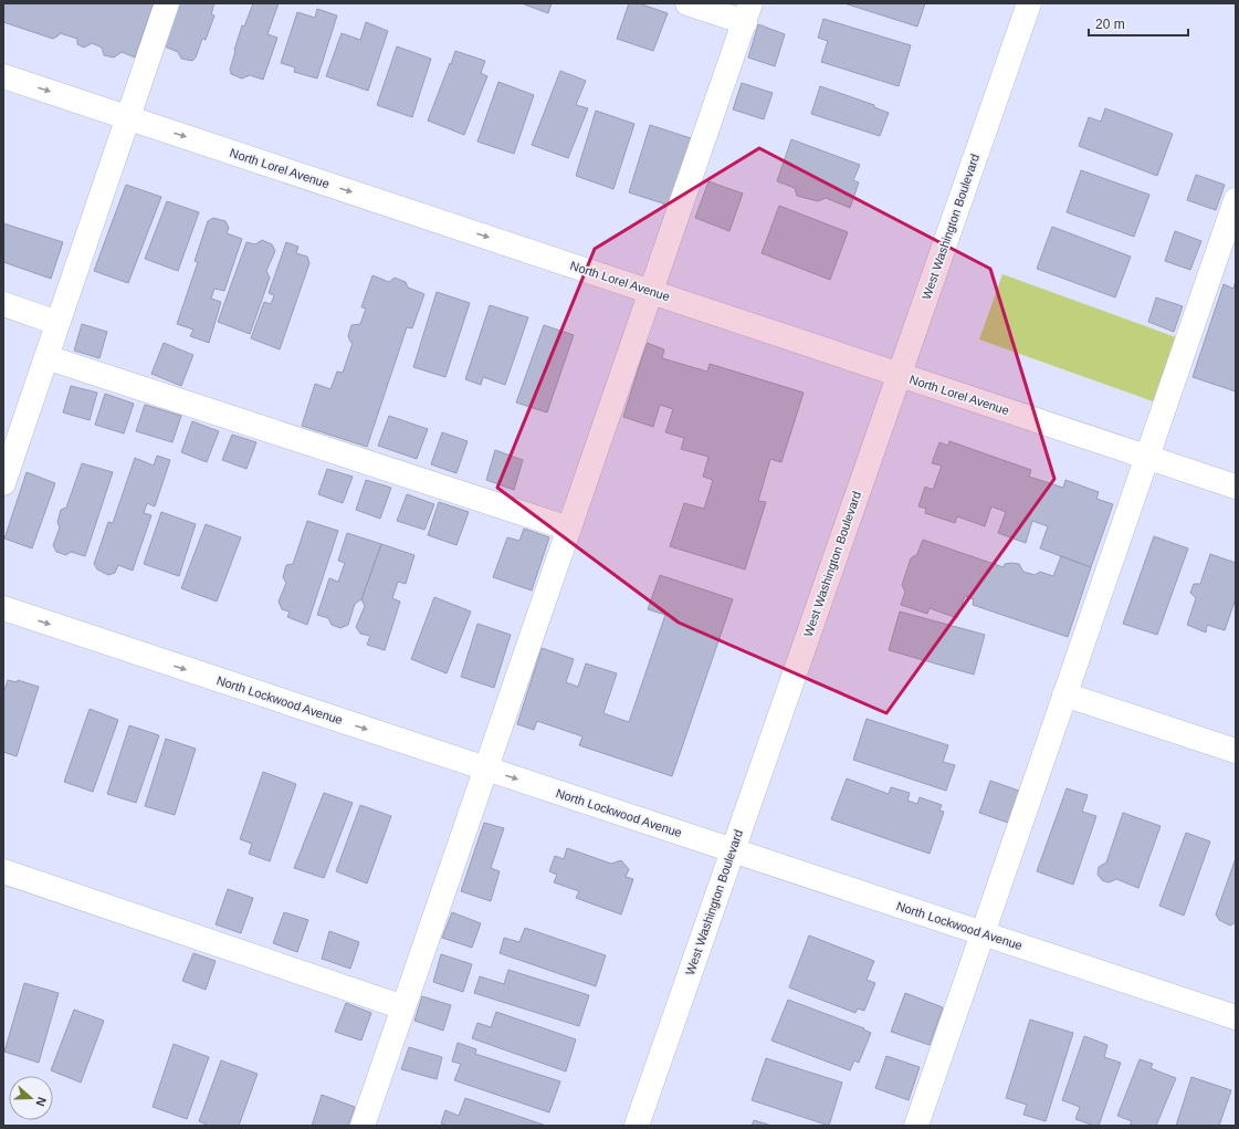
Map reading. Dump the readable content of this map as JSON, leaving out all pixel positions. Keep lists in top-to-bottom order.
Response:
{
  "streets": {
    "street": ["North Lorel Avenue", "West Washington Boulevard", "North Lockwood Avenue"]
  },
  "crossings": [
    ["North Lorel Avenue", "West Washington Boulevard"],
    ["West Washington Boulevard", "North Lockwood Avenue"]
  ],
  "one_way": ["North Lorel Avenue", "North Lockwood Avenue"],
  "scale_bar": "20 m",
  "north": "right"
}
